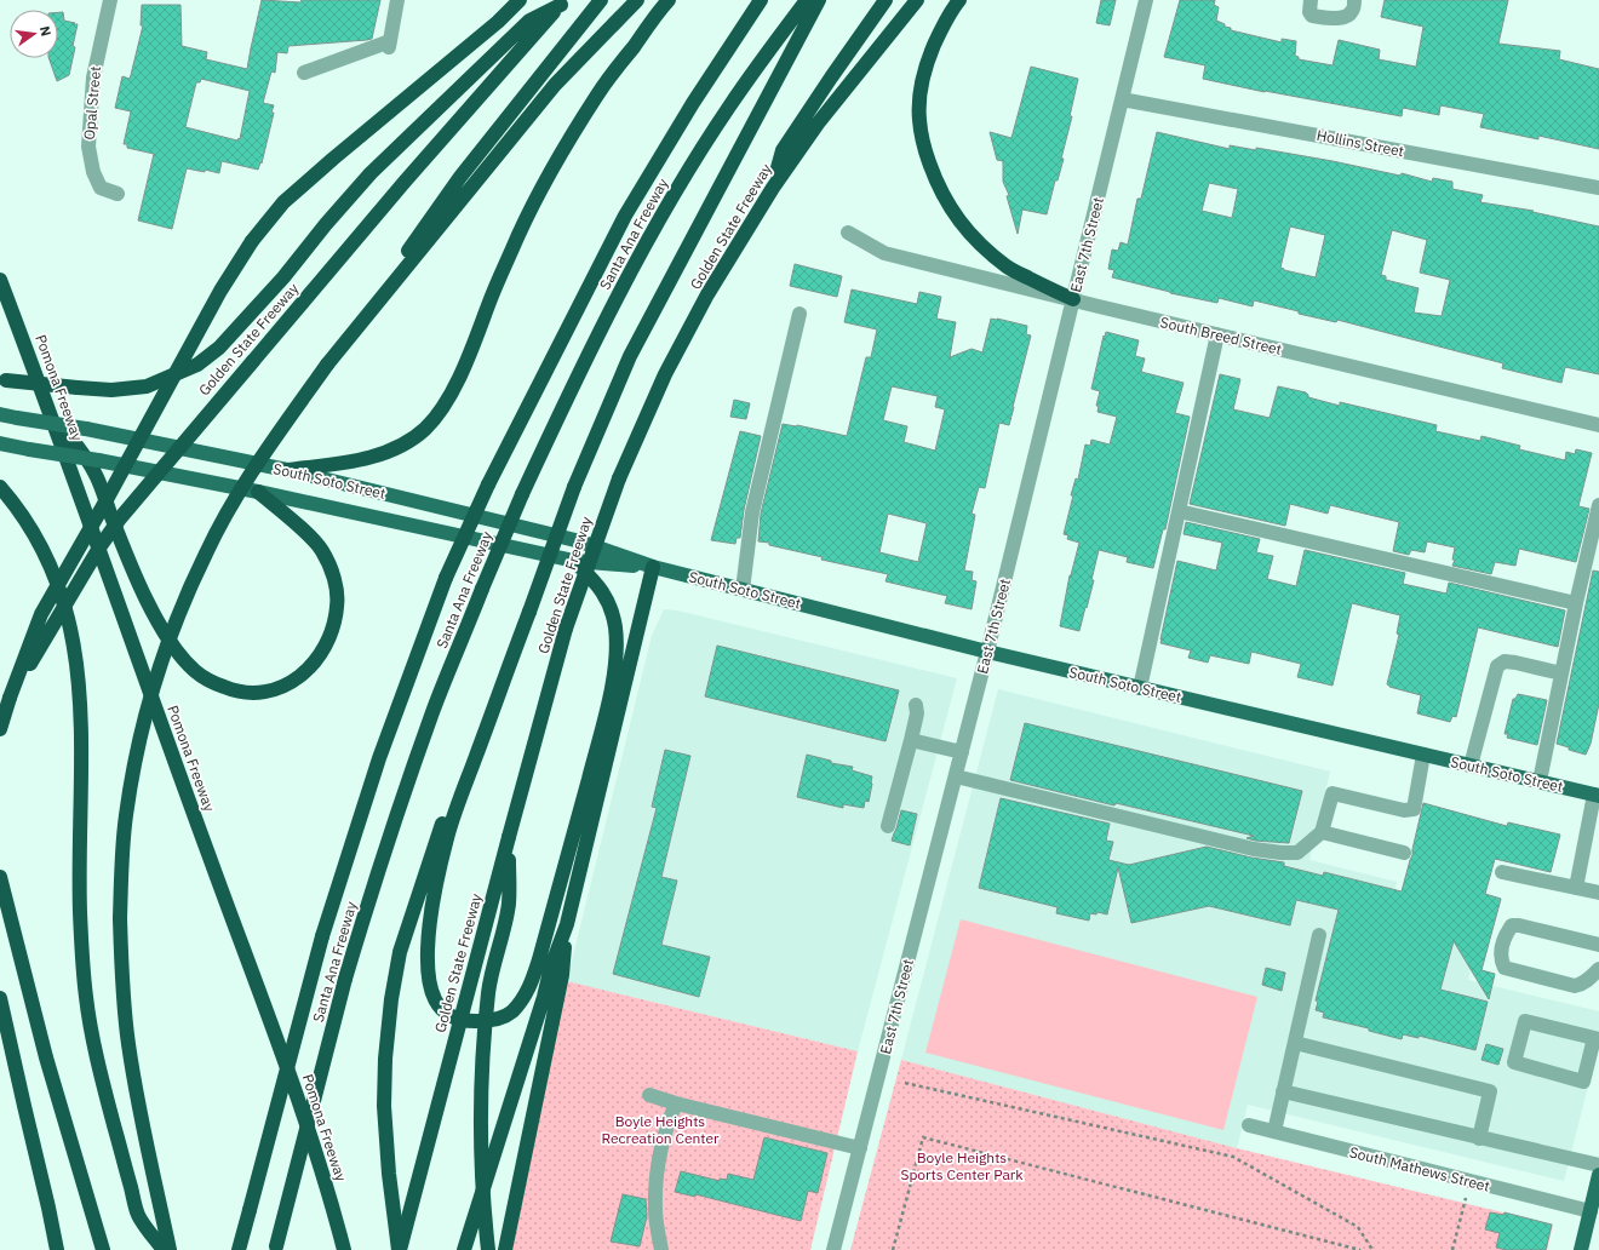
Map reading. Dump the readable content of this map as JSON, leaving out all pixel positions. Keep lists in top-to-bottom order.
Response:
{
  "streets": {
    "highway": ["Golden State Freeway", "Santa Ana Freeway", "Pomona Freeway"],
    "main road": ["South Soto Street"],
    "street": [
      "Opal Street",
      "Hollins Street",
      "East 7th Street",
      "South Breed Street",
      "South Mathews Street"
    ]
  },
  "crossings": [
    ["Hollins Street", "East 7th Street"],
    ["East 7th Street", "South Breed Street"],
    ["East 7th Street", "South Soto Street"]
  ],
  "parks": ["Boyle Heights Recreation Center", "Boyle Heights Sports Center Park"],
  "north": "right"
}
